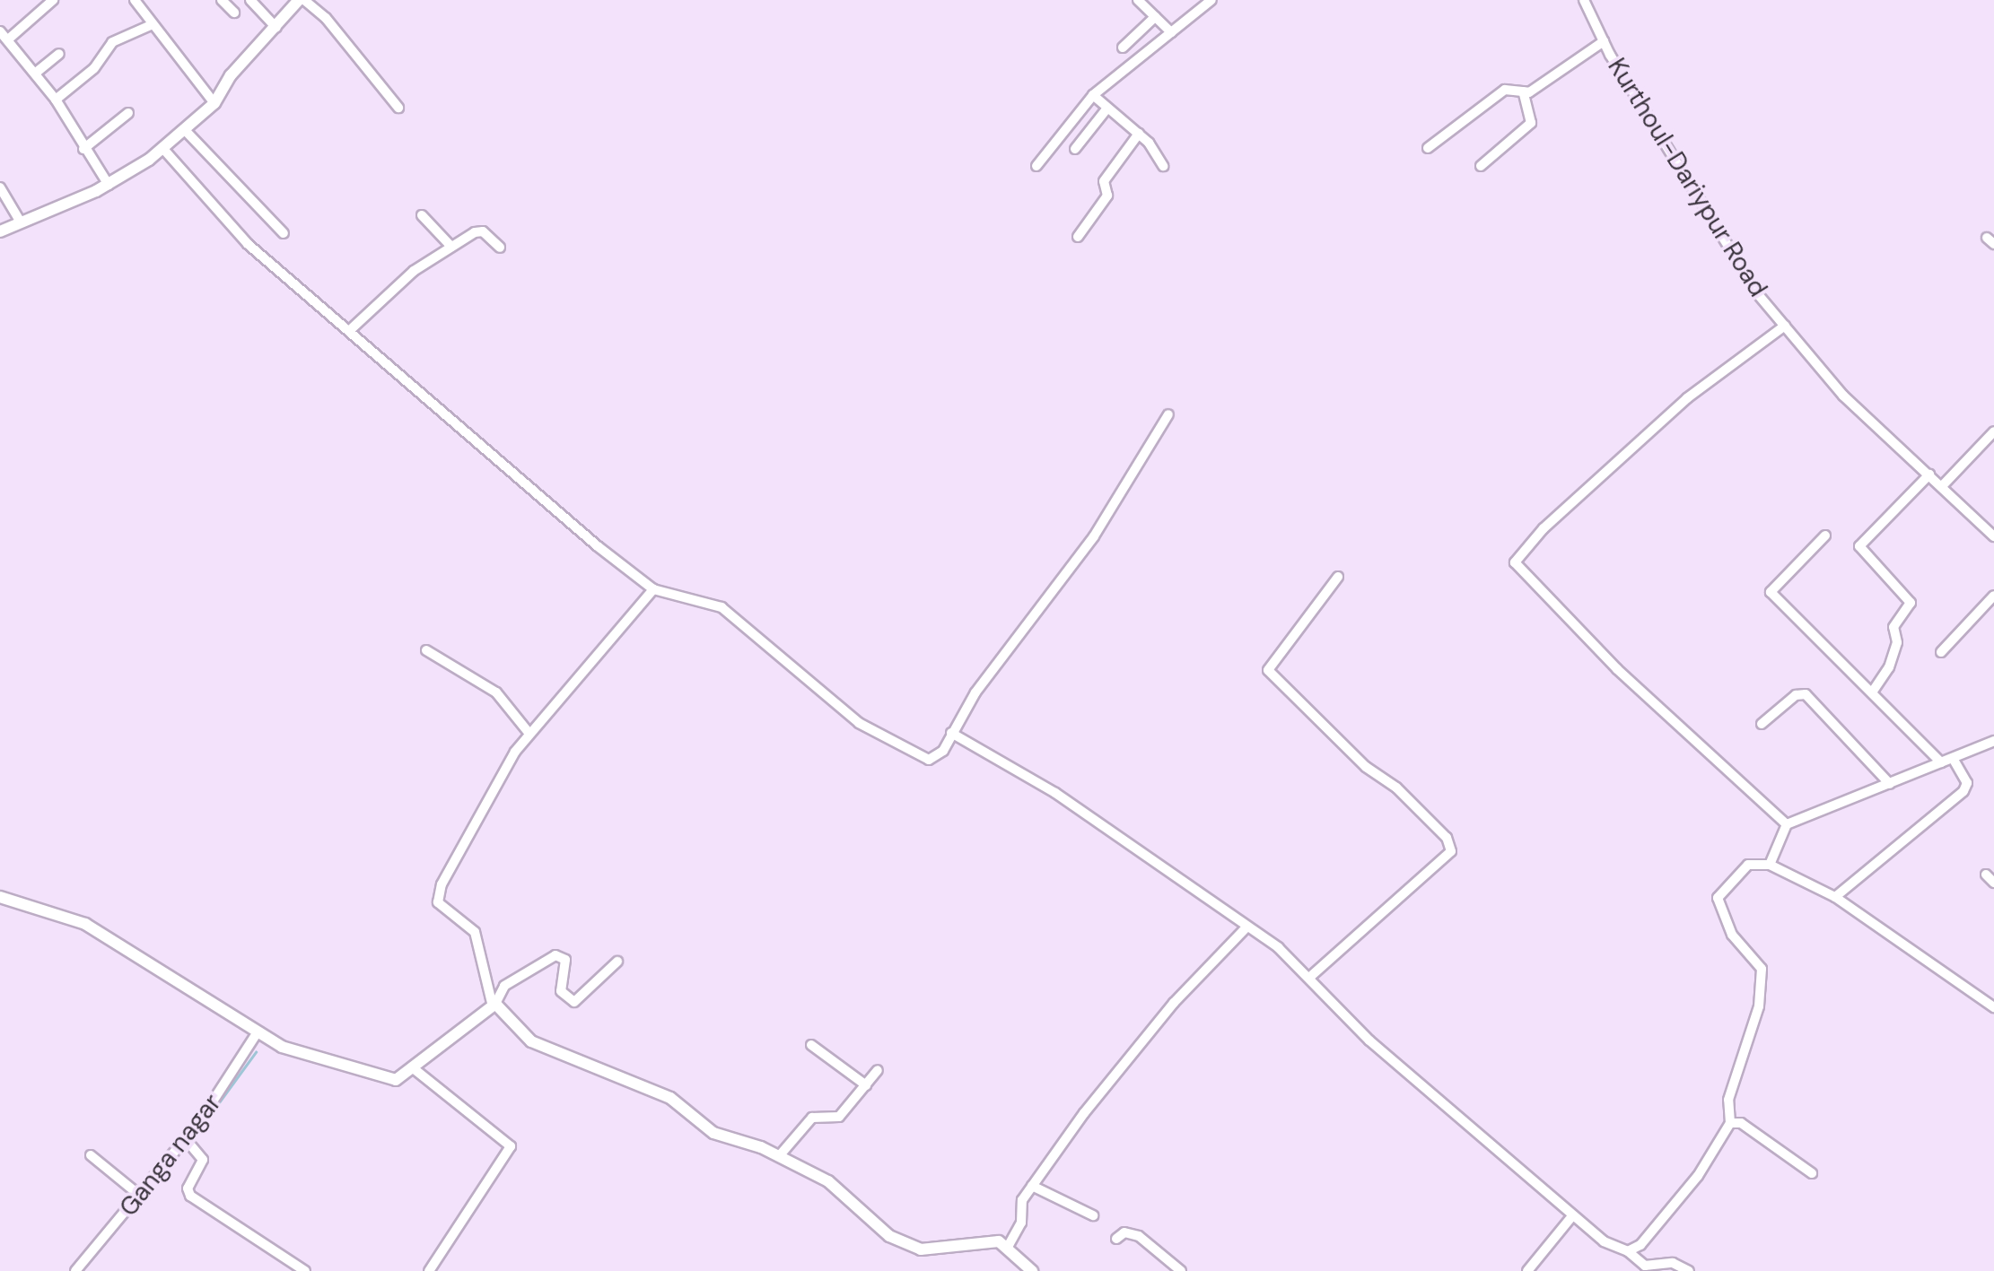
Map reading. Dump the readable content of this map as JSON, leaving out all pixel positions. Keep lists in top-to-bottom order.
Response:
{
  "streets": {
    "street": ["Kurthoul-Dariypur Road", "Ganga nagar"]
  }
}
